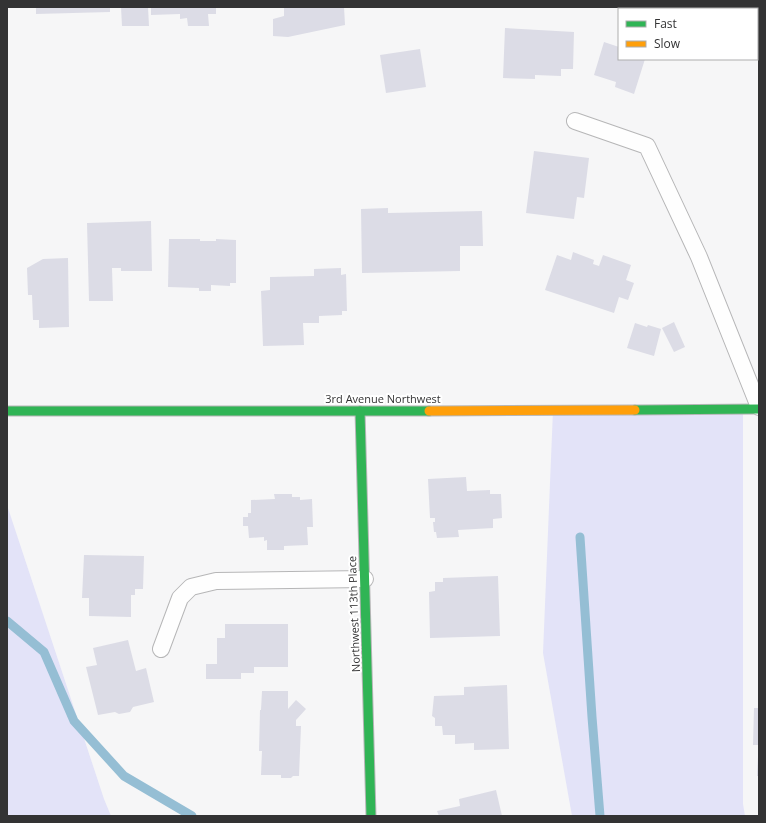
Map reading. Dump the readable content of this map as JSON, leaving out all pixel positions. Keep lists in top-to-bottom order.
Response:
{
  "streets": {
    "street": ["3rd Avenue Northwest", "Northwest 113th Place"]
  },
  "crossings": [
    ["3rd Avenue Northwest", "Northwest 113th Place"]
  ],
  "legend": ["Fast", "Slow"]
}
